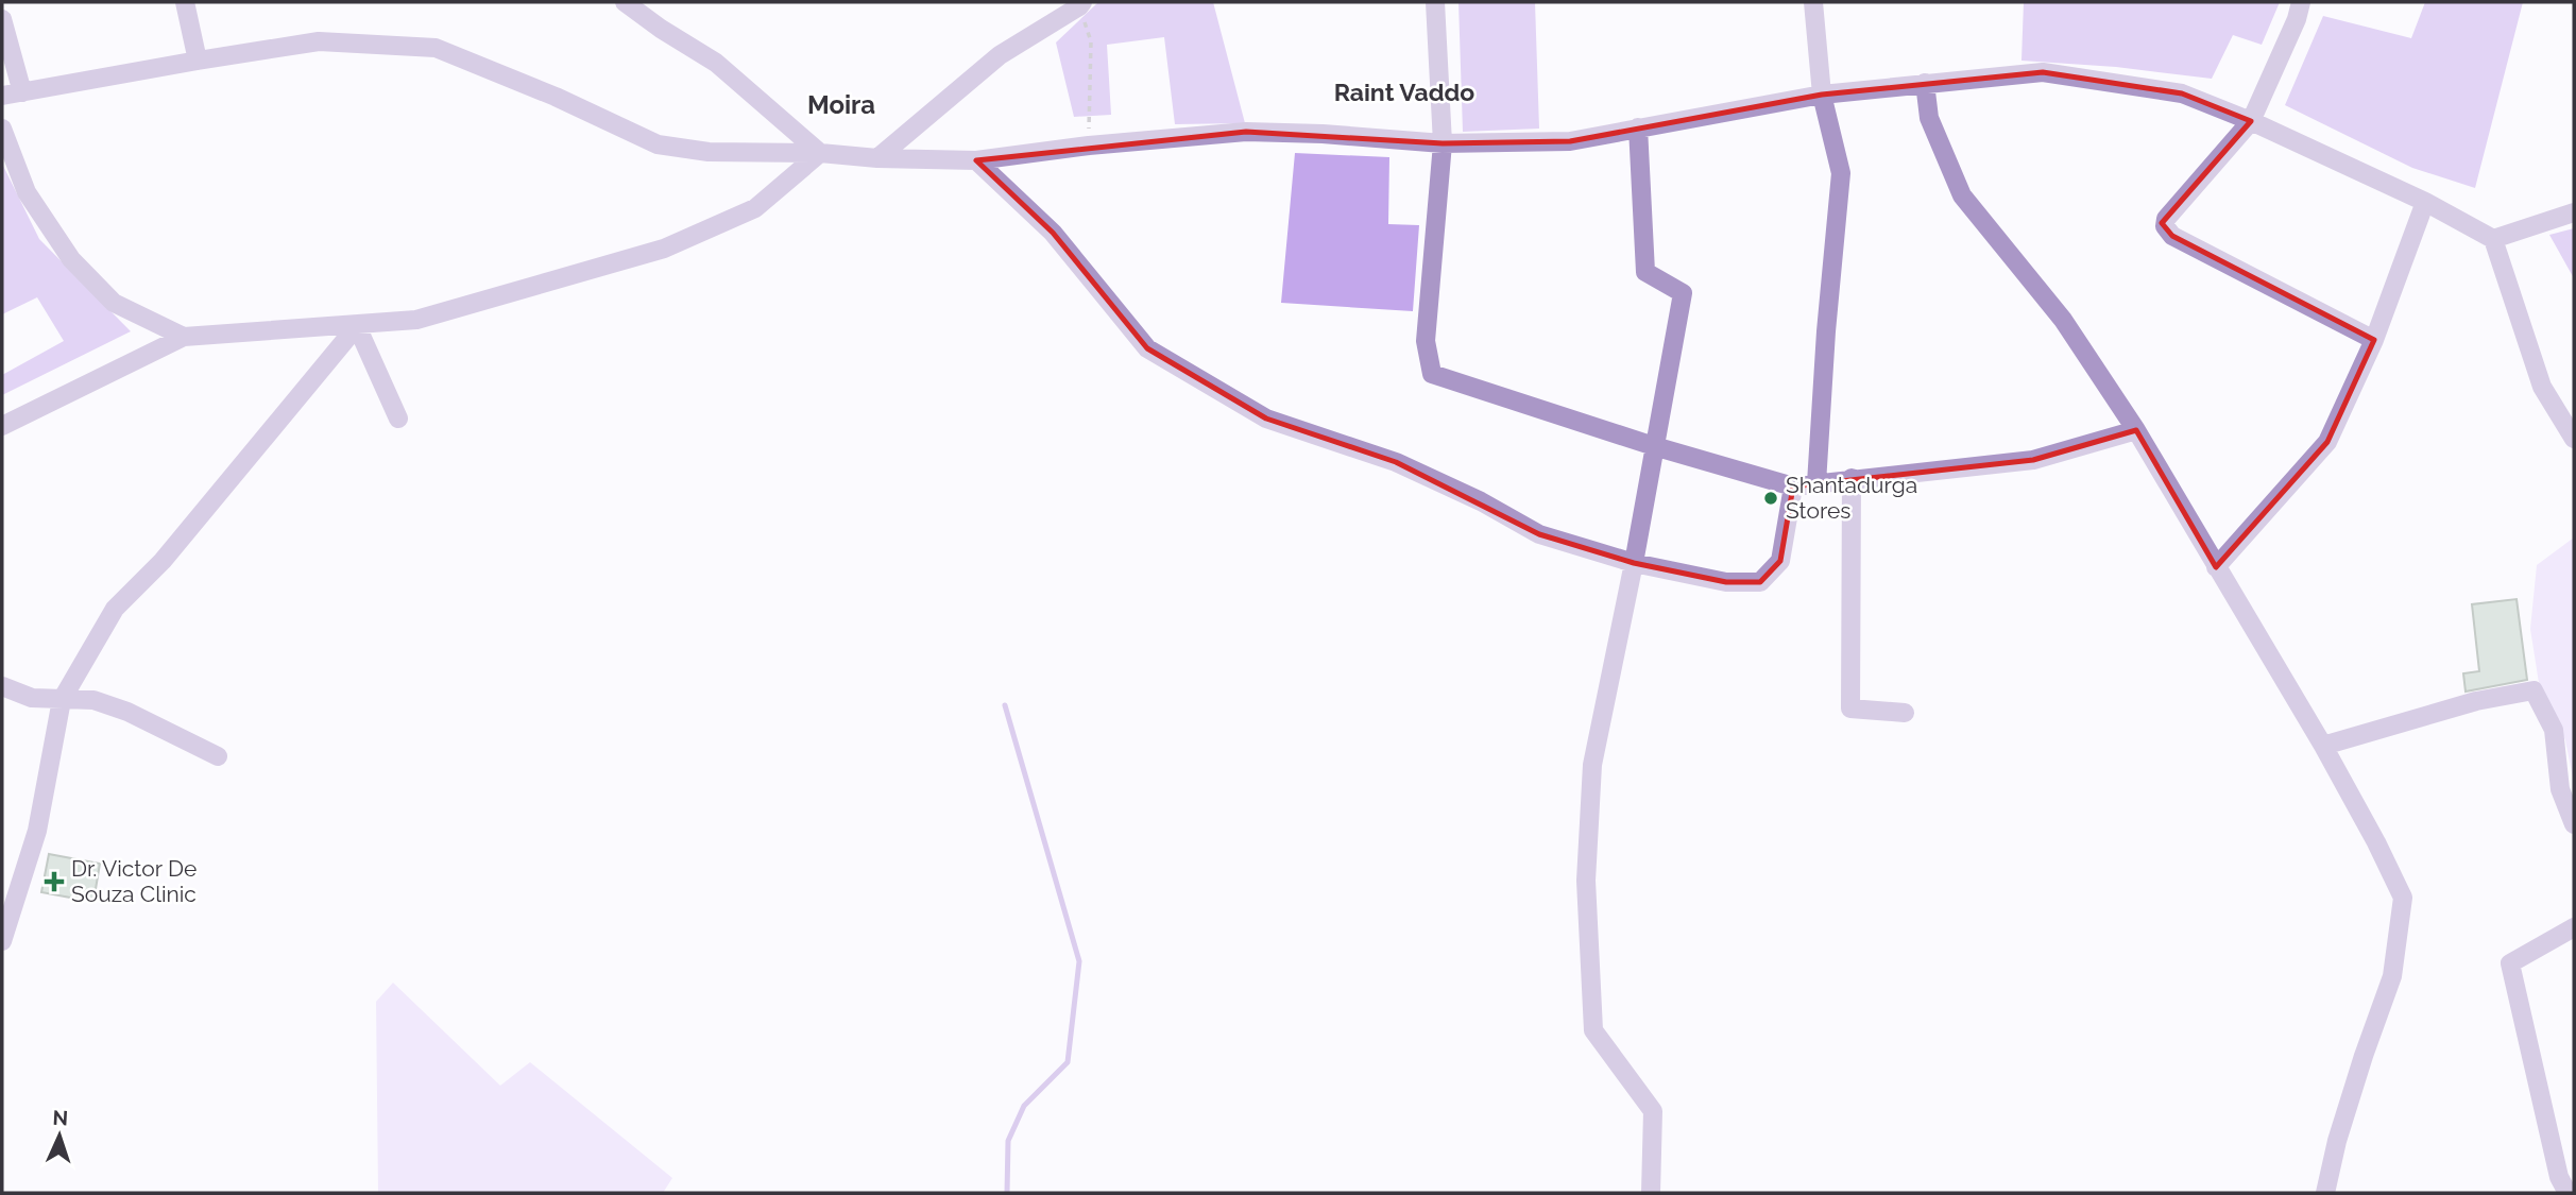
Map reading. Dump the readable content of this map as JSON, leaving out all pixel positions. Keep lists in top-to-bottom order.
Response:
{
  "districts": ["Raint Vaddo", "Moira"],
  "places": {
    "other": ["Shantadurga Stores"],
    "health": ["Dr. Victor De Souza Clinic"]
  },
  "north": "top"
}
